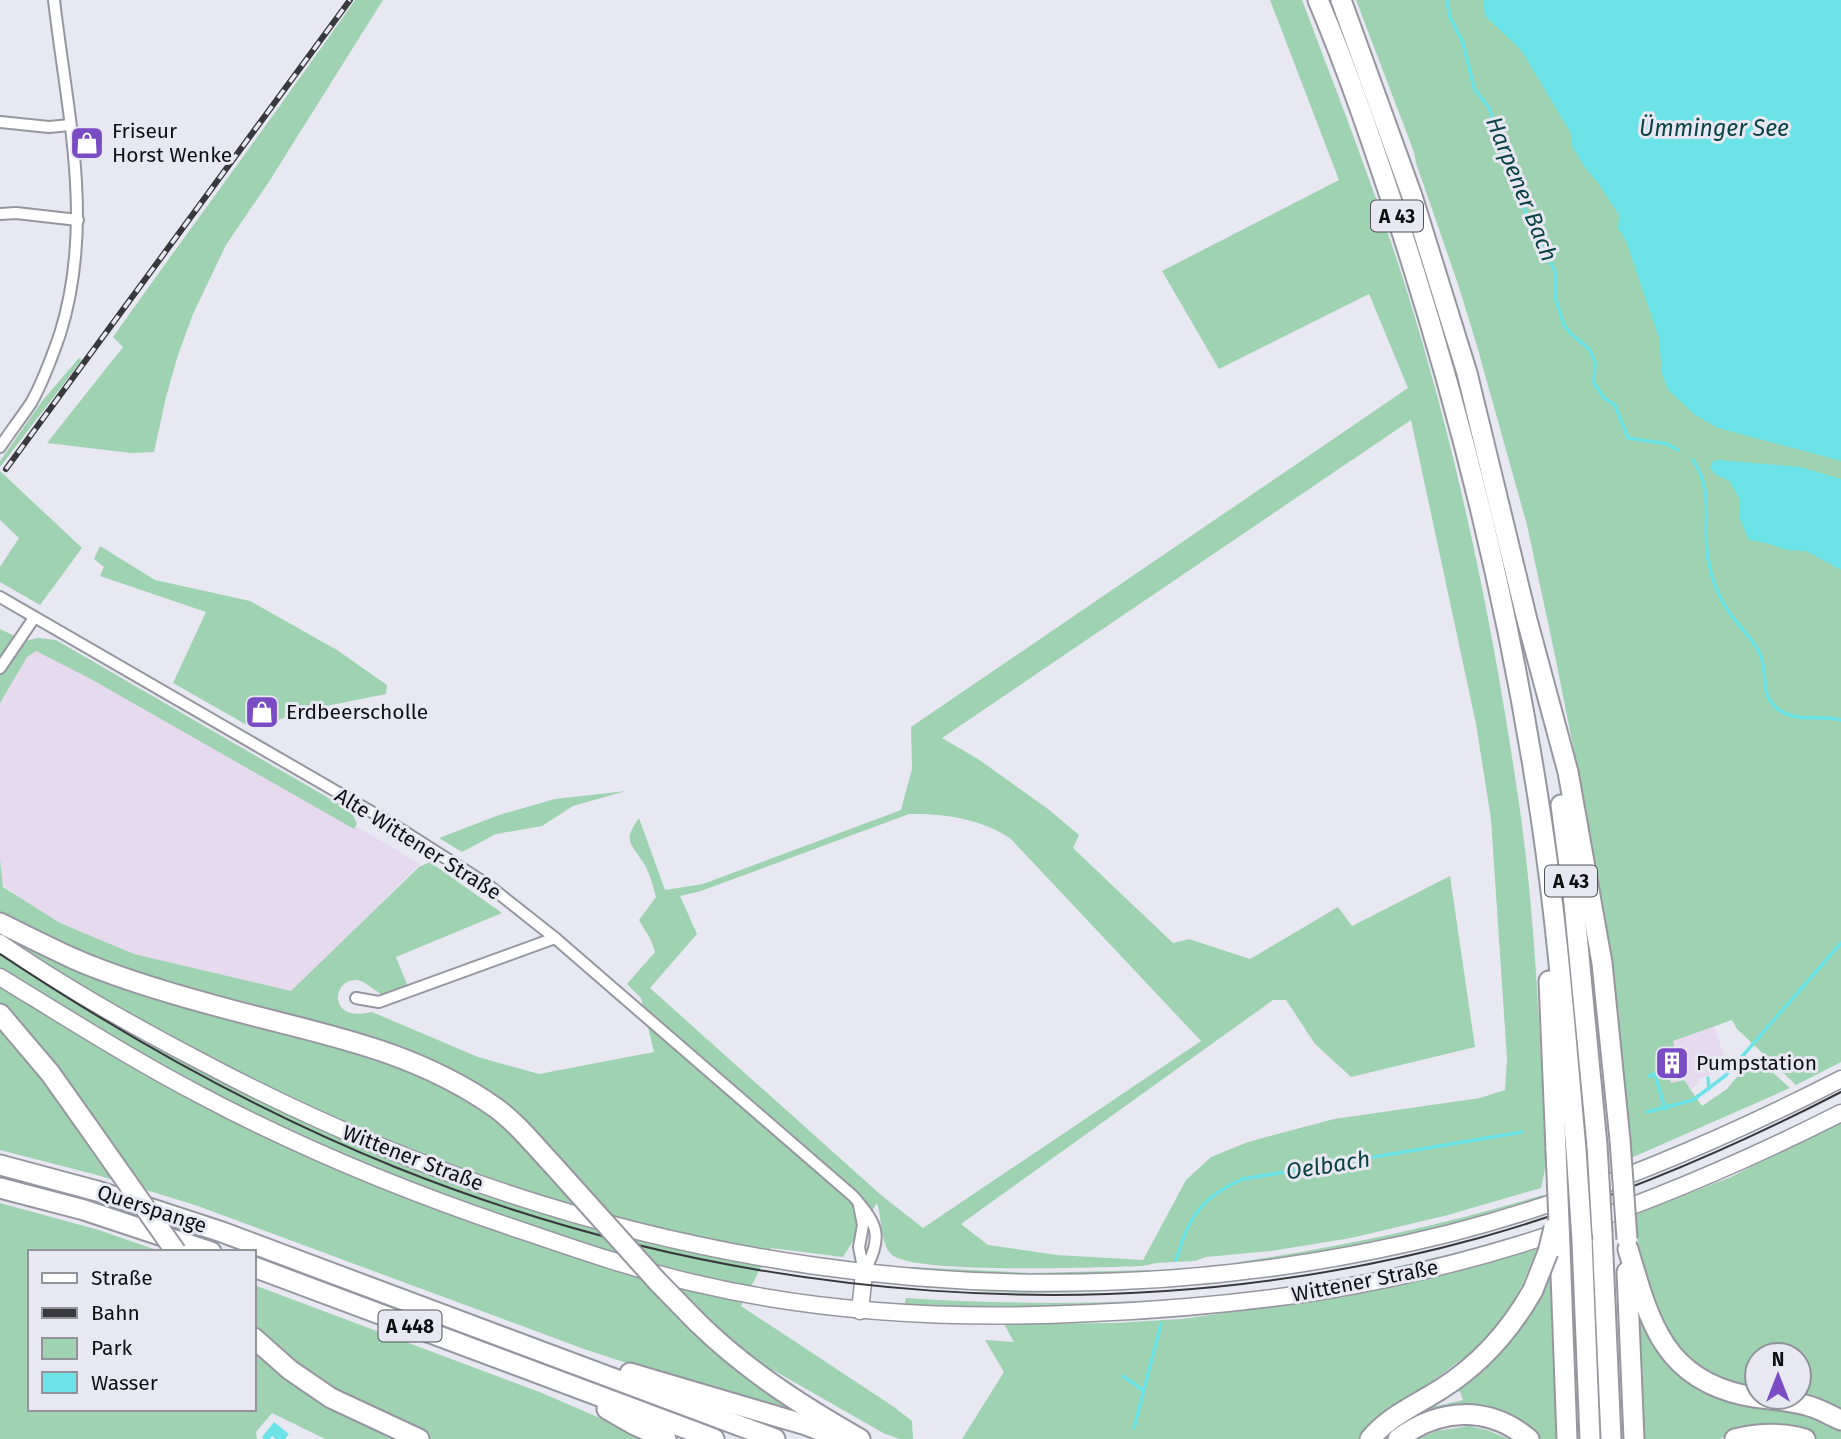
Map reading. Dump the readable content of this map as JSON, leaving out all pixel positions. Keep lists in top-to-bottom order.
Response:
{
  "streets": {
    "highway": ["A 43", "Querspange", "A 448"],
    "main road": ["Wittener Straße"],
    "street": ["Alte Wittener Straße"]
  },
  "crossings": [
    ["Alte Wittener Straße", "Wittener Straße"],
    ["Querspange", "A 448"]
  ],
  "water": ["Ümminger See", "Harpener Bach", "Oelbach"],
  "places": {
    "shop": ["Friseur Horst Wenke", "Erdbeerscholle"],
    "building": ["Pumpstation"]
  },
  "legend": [
    "Straße",
    "Bahn",
    "Park",
    "Wasser"
  ],
  "north": "top"
}
